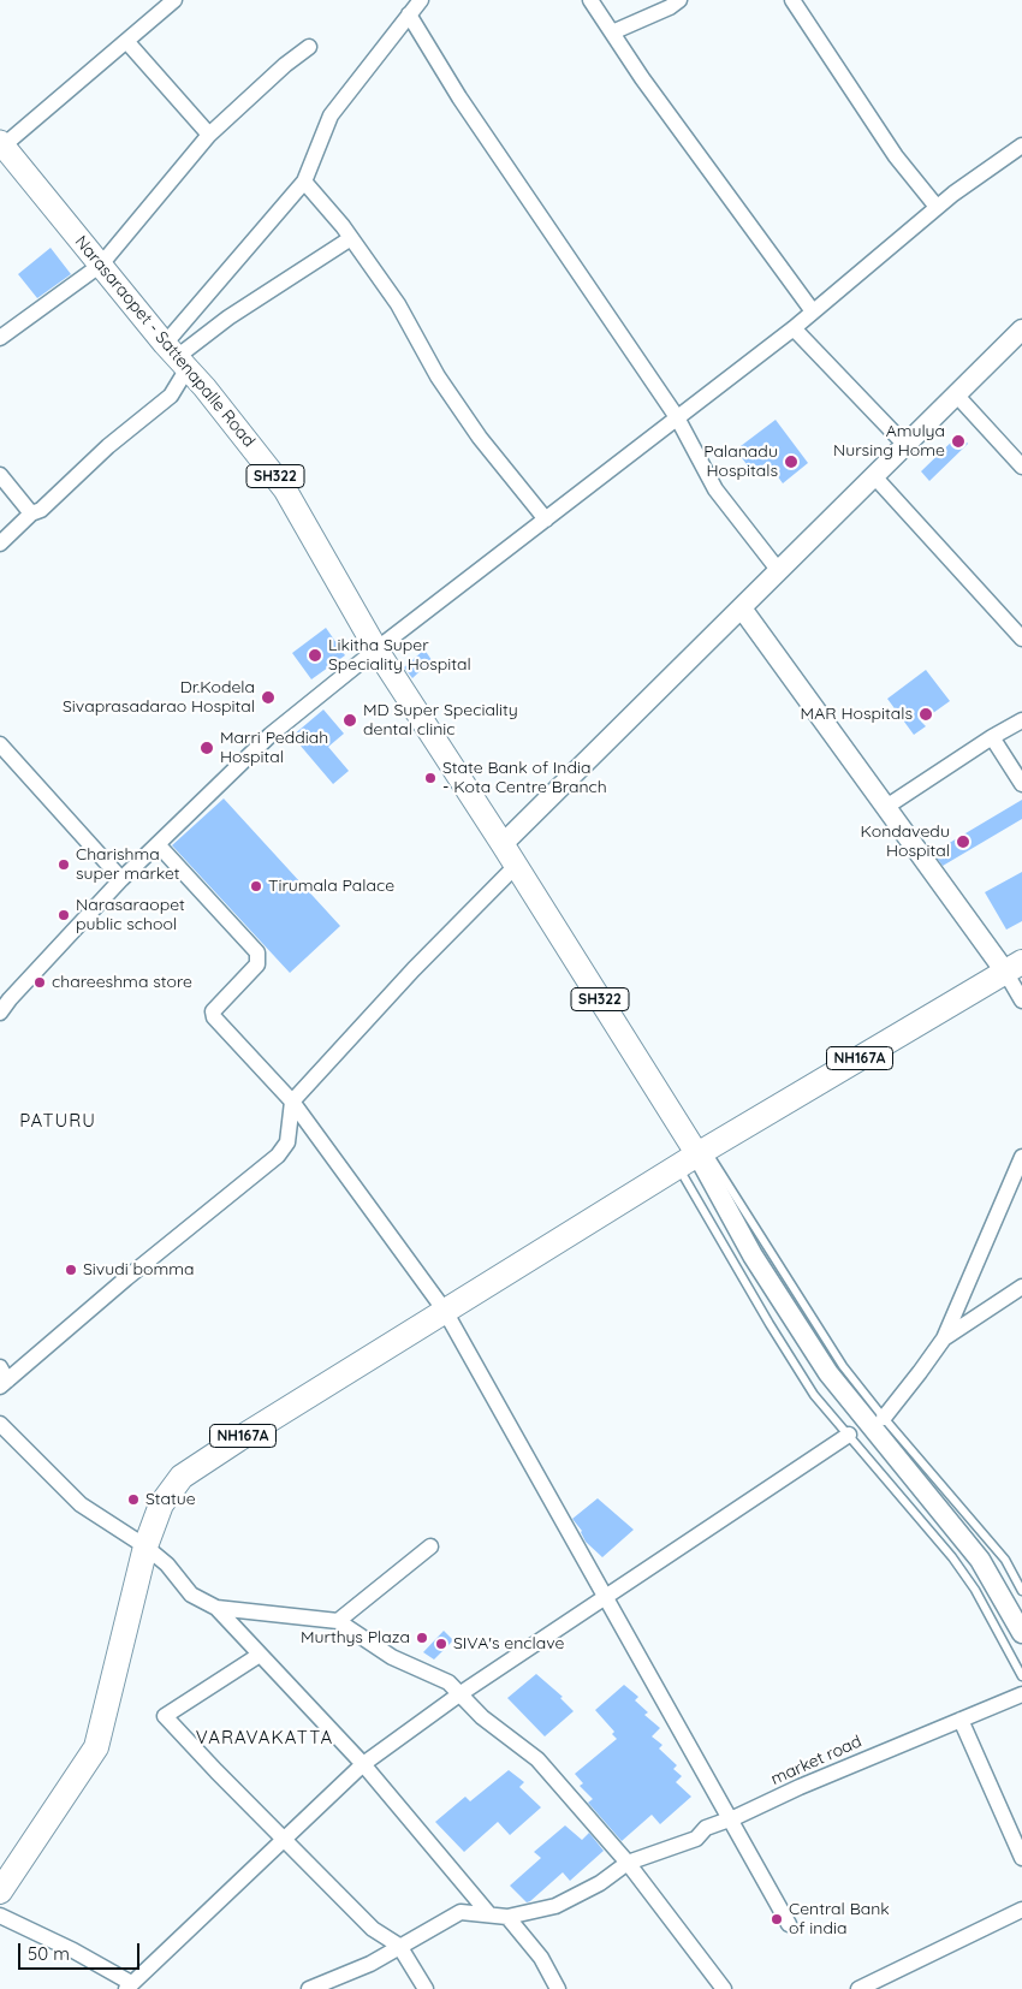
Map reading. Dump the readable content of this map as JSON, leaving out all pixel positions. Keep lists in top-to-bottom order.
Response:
{
  "streets": {
    "highway": ["NH167A"],
    "main road": ["Narasaraopet - Sattenapalle Road", "SH322"],
    "street": ["market road"]
  },
  "crossings": [
    ["Narasaraopet - Sattenapalle Road", "NH167A"]
  ],
  "districts": ["PATURU", "VARAVAKATTA"],
  "places": [
    "Amulya Nursing Home",
    "Palanadu Hospitals",
    "Likitha Super Speciality Hospital",
    "Dr.Kodela Sivaprasadarao Hospital",
    "MAR Hospitals",
    "MD Super Speciality dental clinic",
    "Marri Peddiah Hospital",
    "State Bank of India - Kota Centre Branch",
    "Kondavedu Hospital",
    "Charishma super market",
    "Tirumala Palace",
    "Narasaraopet public school",
    "chareeshma store",
    "Sivudi bomma",
    "Statue",
    "Murthys Plaza",
    "SIVA's enclave",
    "Central Bank of india"
  ],
  "scale_bar": "50 m"
}
